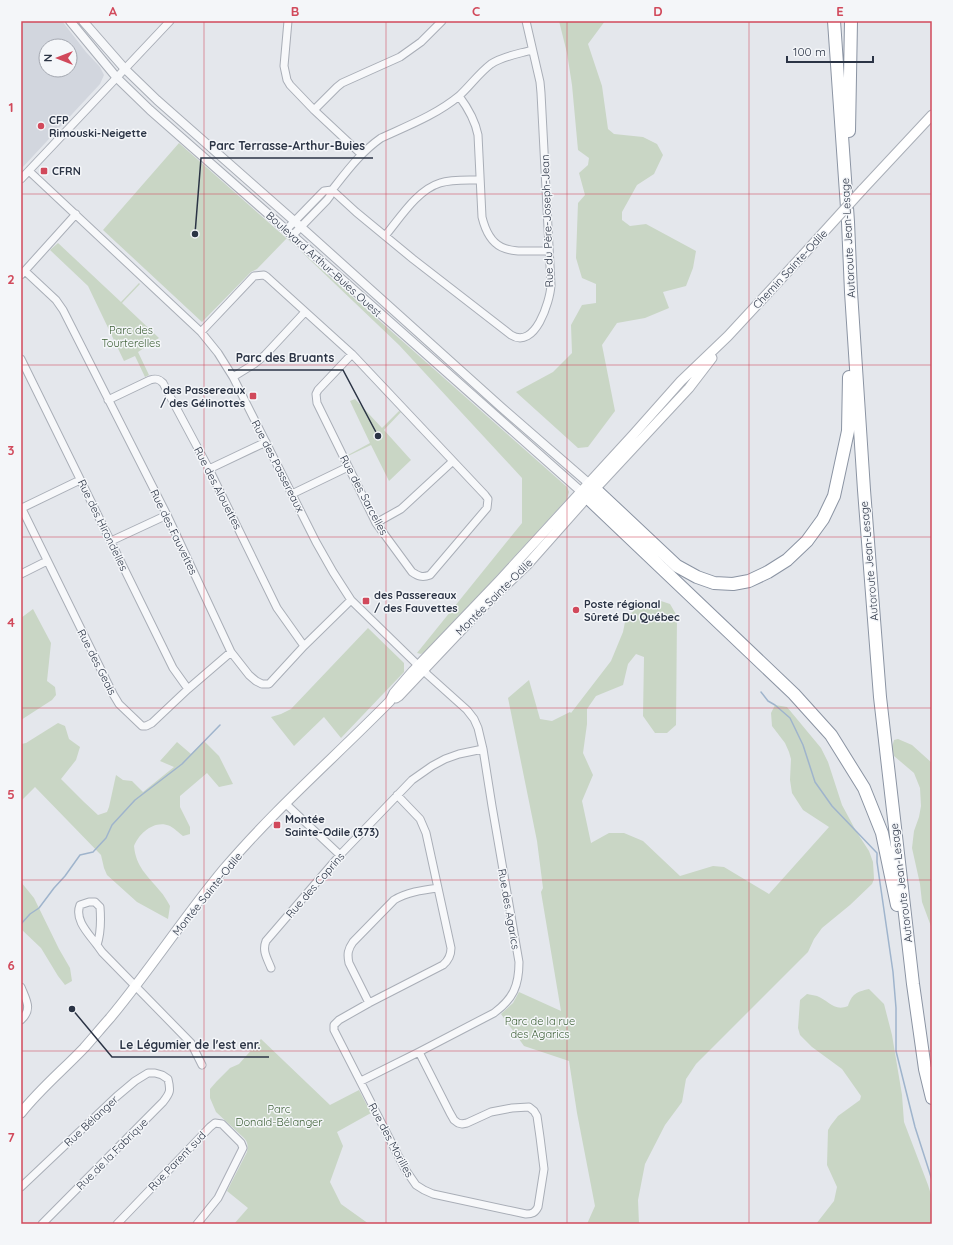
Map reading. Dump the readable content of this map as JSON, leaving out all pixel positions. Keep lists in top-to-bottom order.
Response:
{
  "streets": {
    "highway": ["Autoroute Jean-Lesage"],
    "main road": ["Chemin Sainte-Odile", "Montée Sainte-Odile"],
    "street": [
      "Rue du Père-Joseph-Jean",
      "Boulevard Arthur-Buies Ouest",
      "Rue des Passereaux",
      "Rue des Alouettes",
      "Rue des Sarcelles",
      "Rue des Hirondelles",
      "Rue des Fauvettes",
      "Rue des Geais",
      "Rue des Coprins",
      "Rue des Agarics",
      "Rue Bélanger",
      "Rue des Morilles",
      "Rue de la Fabrique",
      "Rue Parent sud"
    ]
  },
  "crossings": [
    ["Boulevard Arthur-Buies Ouest", "Chemin Sainte-Odile"],
    ["Boulevard Arthur-Buies Ouest", "Montée Sainte-Odile"],
    ["Chemin Sainte-Odile", "Montée Sainte-Odile"],
    ["Rue des Passereaux", "Rue des Sarcelles"],
    ["Rue des Passereaux", "Rue des Fauvettes"],
    ["Rue des Passereaux", "Montée Sainte-Odile"],
    ["Rue des Passereaux", "Rue des Agarics"],
    ["Rue des Alouettes", "Rue des Fauvettes"],
    ["Rue des Hirondelles", "Rue des Geais"],
    ["Rue des Fauvettes", "Rue des Geais"],
    ["Montée Sainte-Odile", "Rue des Agarics"],
    ["Rue des Coprins", "Rue des Agarics"],
    ["Rue des Coprins", "Rue des Morilles"],
    ["Rue des Agarics", "Rue des Morilles"],
    ["Rue Bélanger", "Rue de la Fabrique"]
  ],
  "parks": ["Parc des Tourterelles", "Parc de la rue des Agarics", "Parc Donald-Bélanger"],
  "places": {
    "other": [
      "CFP Rimouski-Neigette",
      "Parc Terrasse-Arthur-Buies",
      "Parc des Bruants",
      "Poste régional Sûreté Du Québec",
      "Le Légumier de l'est enr."
    ],
    "transit": [
      "CFRN",
      "des Passereaux / des Gélinottes",
      "des Passereaux / des Fauvettes",
      "Montée Sainte-Odile (373)"
    ]
  },
  "scale_bar": "100 m",
  "north": "left",
  "grid": {
    "columns": [
      "A",
      "B",
      "C",
      "D",
      "E"
    ],
    "rows": [
      "1",
      "2",
      "3",
      "4",
      "5",
      "6",
      "7"
    ]
  }
}
